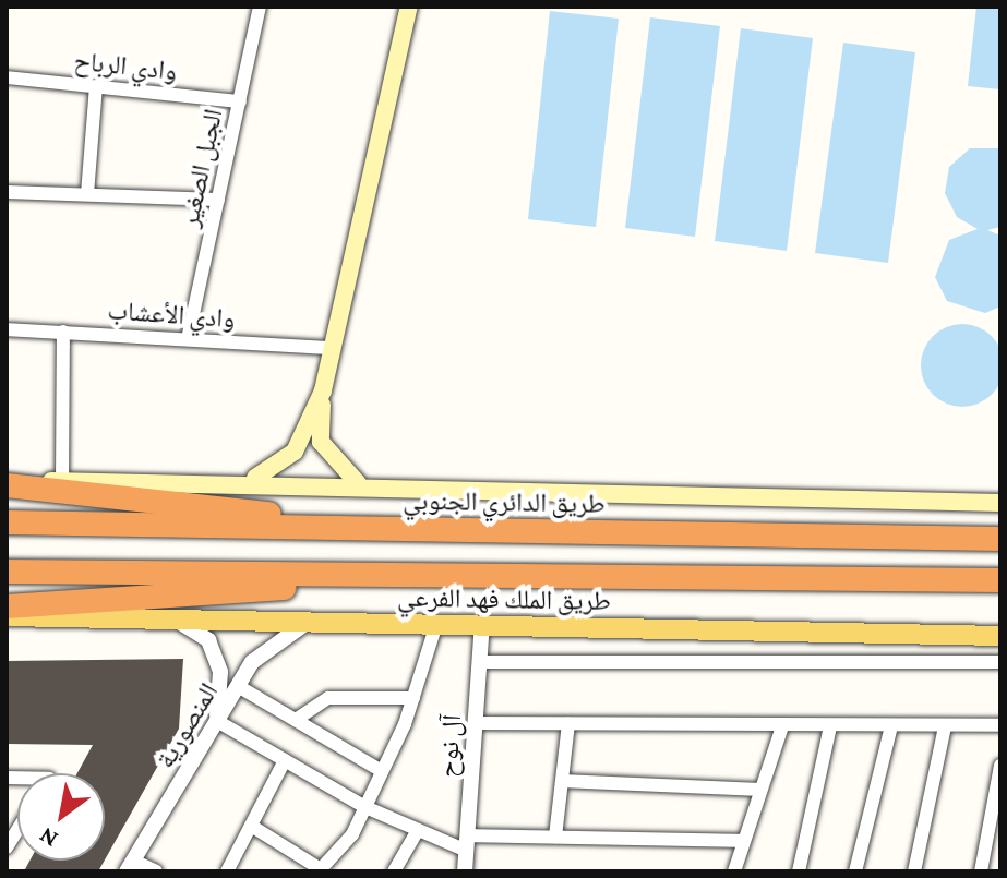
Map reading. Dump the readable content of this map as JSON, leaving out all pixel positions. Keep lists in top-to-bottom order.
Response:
{
  "streets": {
    "highway": ["طريق الدائري الجنوبي"],
    "main road": ["طريق الملك فهد الفرعي"],
    "street": [
      "وادي الرباح",
      "الجبل الصغير",
      "وادي الأعشاب",
      "المنصورية",
      "آل نوح"
    ]
  },
  "crossings": [
    ["وادي الرباح", "الجبل الصغير"],
    ["الجبل الصغير", "وادي الأعشاب"],
    ["طريق الملك فهد الفرعي", "المنصورية"],
    ["طريق الملك فهد الفرعي", "آل نوح"]
  ],
  "north": "bottom left"
}
